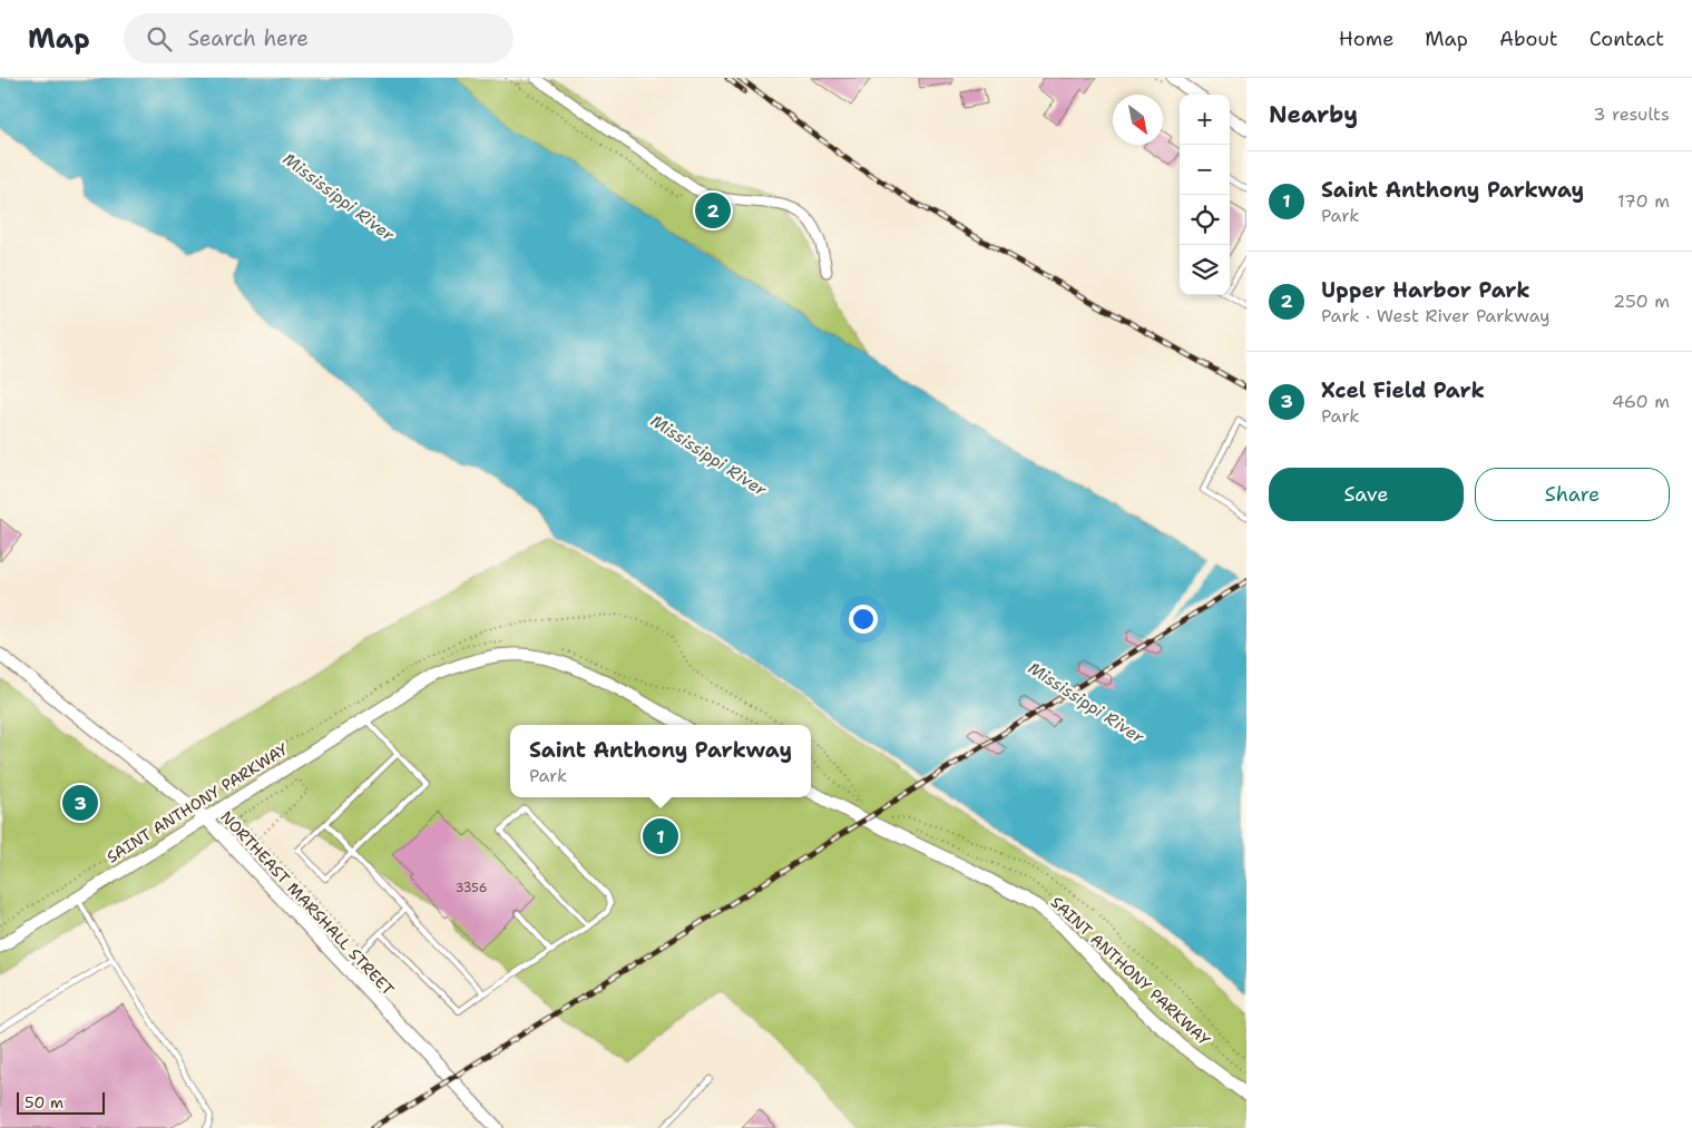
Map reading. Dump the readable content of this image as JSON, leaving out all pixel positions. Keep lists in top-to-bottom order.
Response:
{
  "streets": {
    "street": ["SAINT ANTHONY PARKWAY", "NORTHEAST MARSHALL STREET"]
  },
  "crossings": [
    ["SAINT ANTHONY PARKWAY", "NORTHEAST MARSHALL STREET"]
  ],
  "water": ["Mississippi River"],
  "house_numbers": ["3356"],
  "scale_bar": "50 m",
  "north": "bottom right",
  "page": {
    "header": "Map",
    "search": "Search here",
    "nav": [
      "Home",
      "Map",
      "About",
      "Contact"
    ],
    "heading": ["Nearby", "3 results"],
    "map_buttons": ["+", "−"],
    "list": [
      {
        "mark": "1",
        "name": "Saint Anthony Parkway",
        "note": "Park",
        "value": "170 m"
      },
      {
        "mark": "2",
        "name": "Upper Harbor Park",
        "note": "Park · West River Parkway",
        "value": "250 m"
      },
      {
        "mark": "3",
        "name": "Xcel Field Park",
        "note": "Park",
        "value": "460 m"
      }
    ],
    "pins": ["2", "3", "1"],
    "buttons": ["Save", "Share"],
    "popup": ["Saint Anthony Parkway", "Park"],
    "scale": "50 m"
  }
}
